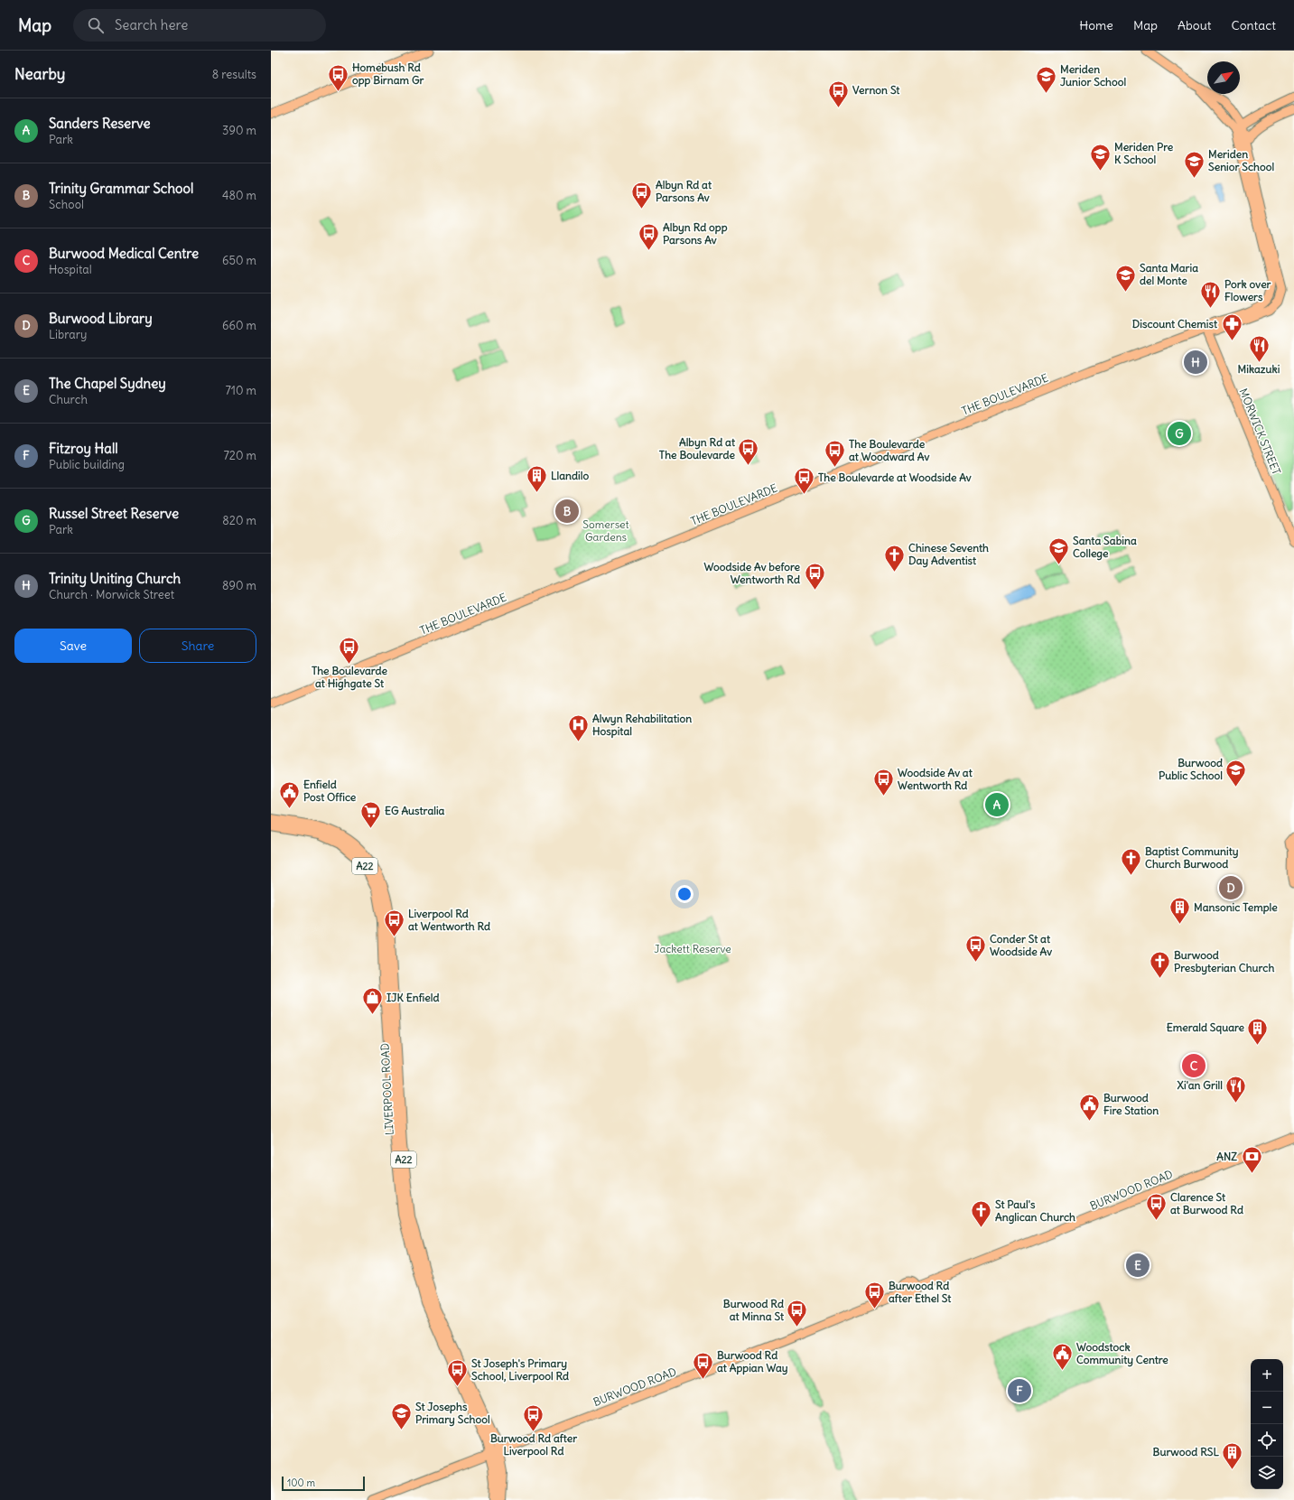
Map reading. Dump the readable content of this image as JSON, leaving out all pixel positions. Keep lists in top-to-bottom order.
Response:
{
  "streets": {
    "highway": ["A22", "LIVERPOOL ROAD"],
    "main road": ["THE BOULEVARDE", "MORWICK STREET", "BURWOOD ROAD"]
  },
  "crossings": [
    ["THE BOULEVARDE", "MORWICK STREET"],
    ["LIVERPOOL ROAD", "BURWOOD ROAD"]
  ],
  "parks": ["Somerset Gardens", "Jackett Reserve"],
  "places": {
    "bus stop": [
      "Homebush Rd opp Birnam Gr",
      "Vernon St",
      "Albyn Rd at Parsons Av",
      "Albyn Rd opp Parsons Av",
      "Albyn Rd at The Boulevarde",
      "The Boulevarde at Woodward Av",
      "The Boulevarde at Woodside Av",
      "Woodside Av before Wentworth Rd",
      "The Boulevarde at Highgate St",
      "Woodside Av at Wentworth Rd",
      "Liverpool Rd at Wentworth Rd",
      "Conder St at Woodside Av",
      "Clarence St at Burwood Rd",
      "Burwood Rd after Ethel St",
      "Burwood Rd at Minna St",
      "Burwood Rd at Appian Way",
      "St Joseph's Primary School, Liverpool Rd",
      "Burwood Rd after Liverpool Rd"
    ],
    "school or university": [
      "Meriden Junior School",
      "Meriden Pre K School",
      "Meriden Senior School",
      "Santa Maria del Monte",
      "Santa Sabina College",
      "Burwood Public School",
      "St Josephs Primary School"
    ],
    "restaurant": ["Pork over Flowers", "Mikazuki", "Xi'an Grill"],
    "pharmacy": ["Discount Chemist"],
    "building": [
      "Llandilo",
      "Mansonic Temple",
      "Emerald Square",
      "Burwood RSL"
    ],
    "church": [
      "Chinese Seventh Day Adventist",
      "Baptist Community Church Burwood",
      "Burwood Presbyterian Church",
      "St Paul's Anglican Church"
    ],
    "hospital": ["Alwyn Rehabilitation Hospital"],
    "public building": ["Enfield Post Office", "Burwood Fire Station", "Woodstock Community Centre"],
    "supermarket": ["EG Australia"],
    "shop": ["IJK Enfield"],
    "bank": ["ANZ"]
  },
  "scale_bar": "100 m",
  "north": "top right",
  "page": {
    "header": "Map",
    "search": "Search here",
    "nav": [
      "Home",
      "Map",
      "About",
      "Contact"
    ],
    "heading": ["Nearby", "8 results"],
    "list": [
      {
        "mark": "A",
        "name": "Sanders Reserve",
        "note": "Park",
        "value": "390 m"
      },
      {
        "mark": "B",
        "name": "Trinity Grammar School",
        "note": "School",
        "value": "480 m"
      },
      {
        "mark": "C",
        "name": "Burwood Medical Centre",
        "note": "Hospital",
        "value": "650 m"
      },
      {
        "mark": "D",
        "name": "Burwood Library",
        "note": "Library",
        "value": "660 m"
      },
      {
        "mark": "E",
        "name": "The Chapel Sydney",
        "note": "Church",
        "value": "710 m"
      },
      {
        "mark": "F",
        "name": "Fitzroy Hall",
        "note": "Public building",
        "value": "720 m"
      },
      {
        "mark": "G",
        "name": "Russel Street Reserve",
        "note": "Park",
        "value": "820 m"
      },
      {
        "mark": "H",
        "name": "Trinity Uniting Church",
        "note": "Church · Morwick Street",
        "value": "890 m"
      }
    ],
    "pins": [
      "H",
      "G",
      "B",
      "A",
      "D",
      "C",
      "E",
      "F"
    ],
    "buttons": ["Save", "Share"],
    "map_buttons": ["+", "−"],
    "scale": "100 m"
  }
}
